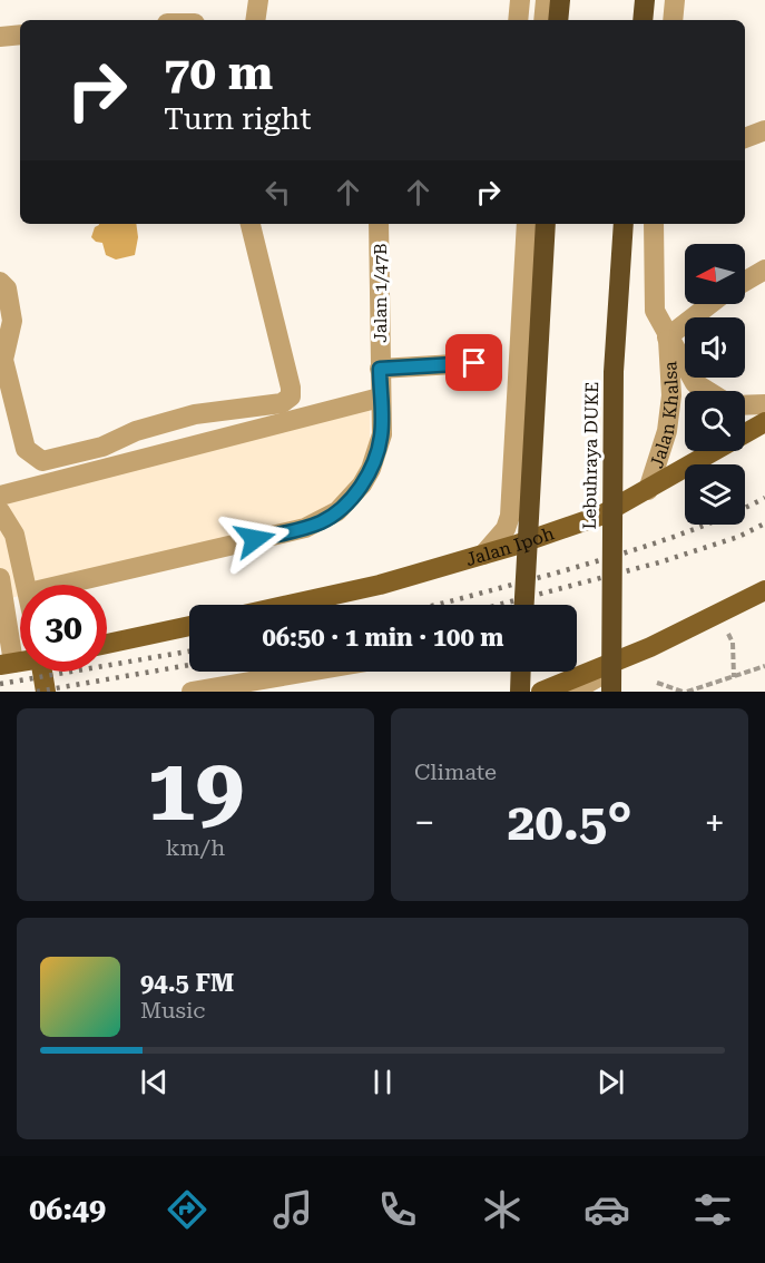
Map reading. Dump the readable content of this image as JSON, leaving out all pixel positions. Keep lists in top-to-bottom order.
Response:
{
  "streets": {
    "highway": ["Lebuhraya DUKE"],
    "main road": ["Jalan Ipoh"],
    "street": ["Jalan 1/47B", "Jalan Khalsa"]
  },
  "crossings": [
    ["Jalan Khalsa", "Jalan Ipoh"]
  ],
  "north": "left",
  "page": {
    "turn": ["70 m", "Turn right"],
    "limit": "30",
    "trip": "06:50 · 1 min · 100 m",
    "tile": [
      ["19", "km/h"],
      "Climate"
    ],
    "heat": ["−", "20.5°", "+"],
    "song": ["94.5 FM", "Music"],
    "tabs": "06:49"
  }
}
